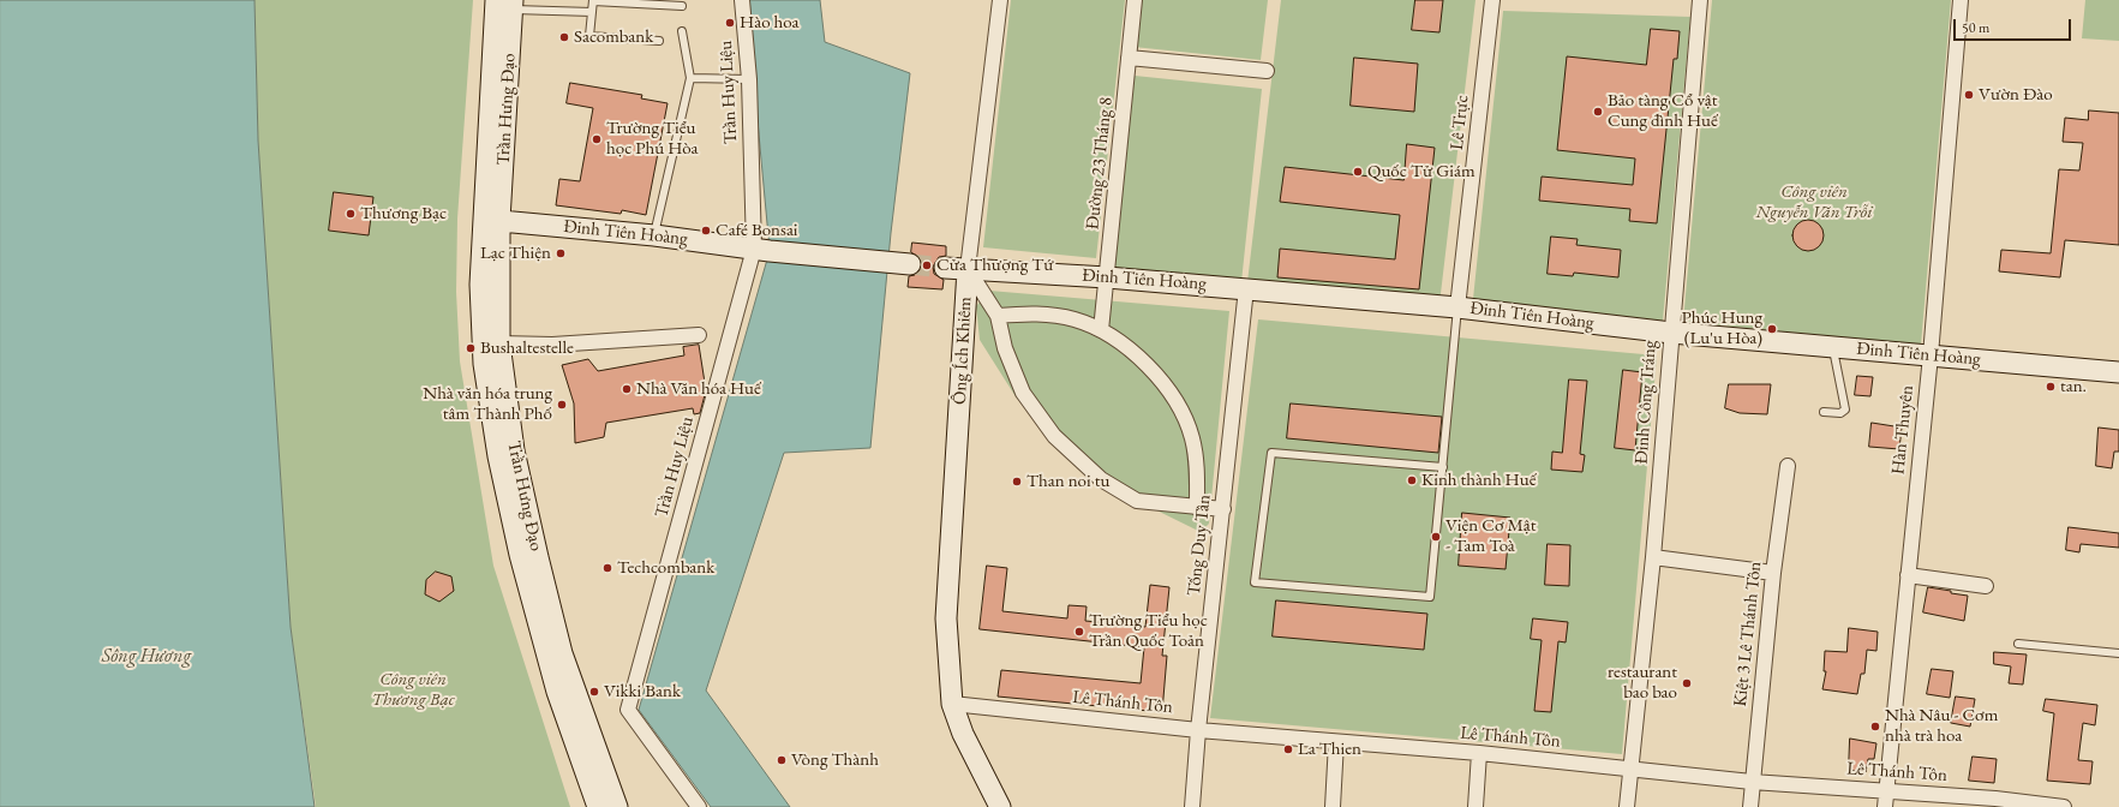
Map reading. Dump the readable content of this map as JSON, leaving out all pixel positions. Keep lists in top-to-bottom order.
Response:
{
  "streets": {
    "main road": ["Trần Hưng Đạo", "Đinh Tiên Hoàng", "Ông Ích Khiêm"],
    "street": [
      "Trần Huy Liệu",
      "Lê Trực",
      "Đường 23 Tháng 8",
      "Đinh Công Tráng",
      "Hàn Thuyên",
      "Tống Duy Tân",
      "Kiệt 3 Lê Thánh Tôn",
      "Lê Thánh Tôn"
    ]
  },
  "crossings": [
    ["Trần Huy Liệu", "Đinh Tiên Hoàng"],
    ["Trần Hưng Đạo", "Đinh Tiên Hoàng"],
    ["Lê Trực", "Đinh Tiên Hoàng"],
    ["Đường 23 Tháng 8", "Đinh Tiên Hoàng"],
    ["Đinh Tiên Hoàng", "Ông Ích Khiêm"],
    ["Đinh Tiên Hoàng", "Đinh Công Tráng"],
    ["Đinh Tiên Hoàng", "Hàn Thuyên"],
    ["Đinh Tiên Hoàng", "Tống Duy Tân"],
    ["Ông Ích Khiêm", "Lê Thánh Tôn"],
    ["Đinh Công Tráng", "Lê Thánh Tôn"],
    ["Hàn Thuyên", "Lê Thánh Tôn"],
    ["Tống Duy Tân", "Lê Thánh Tôn"],
    ["Kiệt 3 Lê Thánh Tôn", "Lê Thánh Tôn"]
  ],
  "water": ["Sông Hương"],
  "parks": ["Công viên Nguyễn Văn Trỗi", "Công viên Thương Bạc"],
  "places": [
    "Hào hoa",
    "Sacombank",
    "Vườn Đào",
    "Bảo tàng Cổ vật Cung đình Huế",
    "Trường Tiểu học Phú Hòa",
    "Quốc Tử Giám",
    "Thương Bạc",
    "Café Bonsai",
    "Lạc Thiện",
    "Cửa Thượng Tứ",
    "Phúc Hung (Lu'u Hòa)",
    "Bushaltestelle",
    "tan.",
    "Nhà Văn hóa Huế",
    "Nhà văn hóa trung tâm Thành Phố",
    "Kinh thành Huế",
    "Than noi tu",
    "Viện Cơ Mật - Tam Toà",
    "Techcombank",
    "Trường Tiểu học Trần Quốc Toản",
    "restaurant bao bao",
    "Vikki Bank",
    "Nhà Nâu - Cơm nhà trà hoa",
    "La Thien",
    "Vòng Thành"
  ],
  "scale_bar": "50 m"
}
